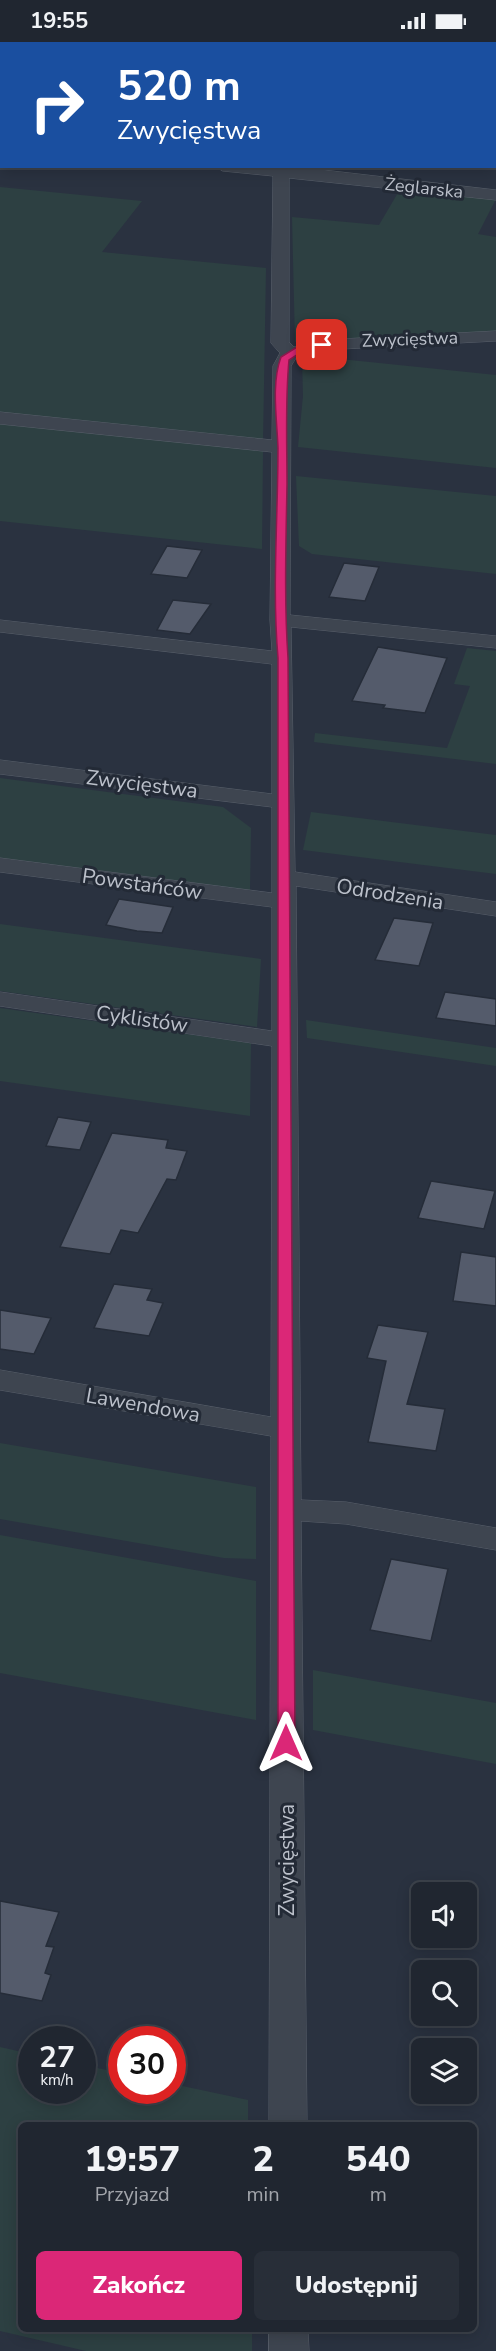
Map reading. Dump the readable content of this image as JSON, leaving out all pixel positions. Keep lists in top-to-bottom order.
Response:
{
  "streets": {
    "street": [
      "Żeglarska",
      "Zwycięstwa",
      "Powstańców",
      "Odrodzenia",
      "Cyklistów",
      "Lawendowa"
    ]
  },
  "crossings": [
    ["Zwycięstwa", "Powstańców"],
    ["Zwycięstwa", "Odrodzenia"],
    ["Zwycięstwa", "Cyklistów"],
    ["Zwycięstwa", "Lawendowa"],
    ["Powstańców", "Odrodzenia"]
  ],
  "page": {
    "status": "19:55",
    "turn": ["520 m", "Zwycięstwa"],
    "speed": "27 km/h",
    "limit": "30",
    "eta": [
      "19:57",
      "Przyjazd",
      "2",
      "min",
      "540",
      "m"
    ],
    "buttons": ["Zakończ", "Udostępnij"]
  }
}
